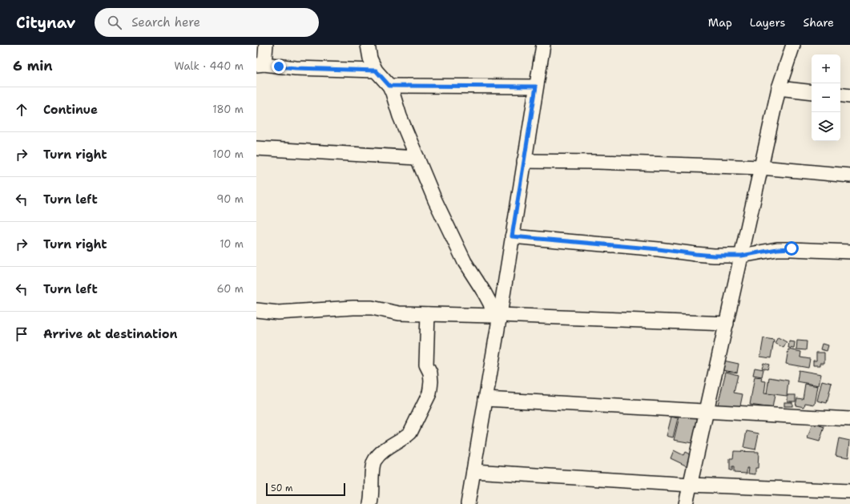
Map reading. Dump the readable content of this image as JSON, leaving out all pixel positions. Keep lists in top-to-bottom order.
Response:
{
  "scale_bar": "50 m",
  "page": {
    "header": "Citynav",
    "search": "Search here",
    "nav": ["Map", "Layers", "Share"],
    "heading": ["6 min", "Walk · 440 m"],
    "map_buttons": ["+", "−"],
    "list": [
      ["Continue", "180 m"],
      ["Turn right", "100 m"],
      ["Turn left", "90 m"],
      ["Turn right", "10 m"],
      ["Turn left", "60 m"],
      "Arrive at destination"
    ],
    "scale": "50 m"
  }
}
